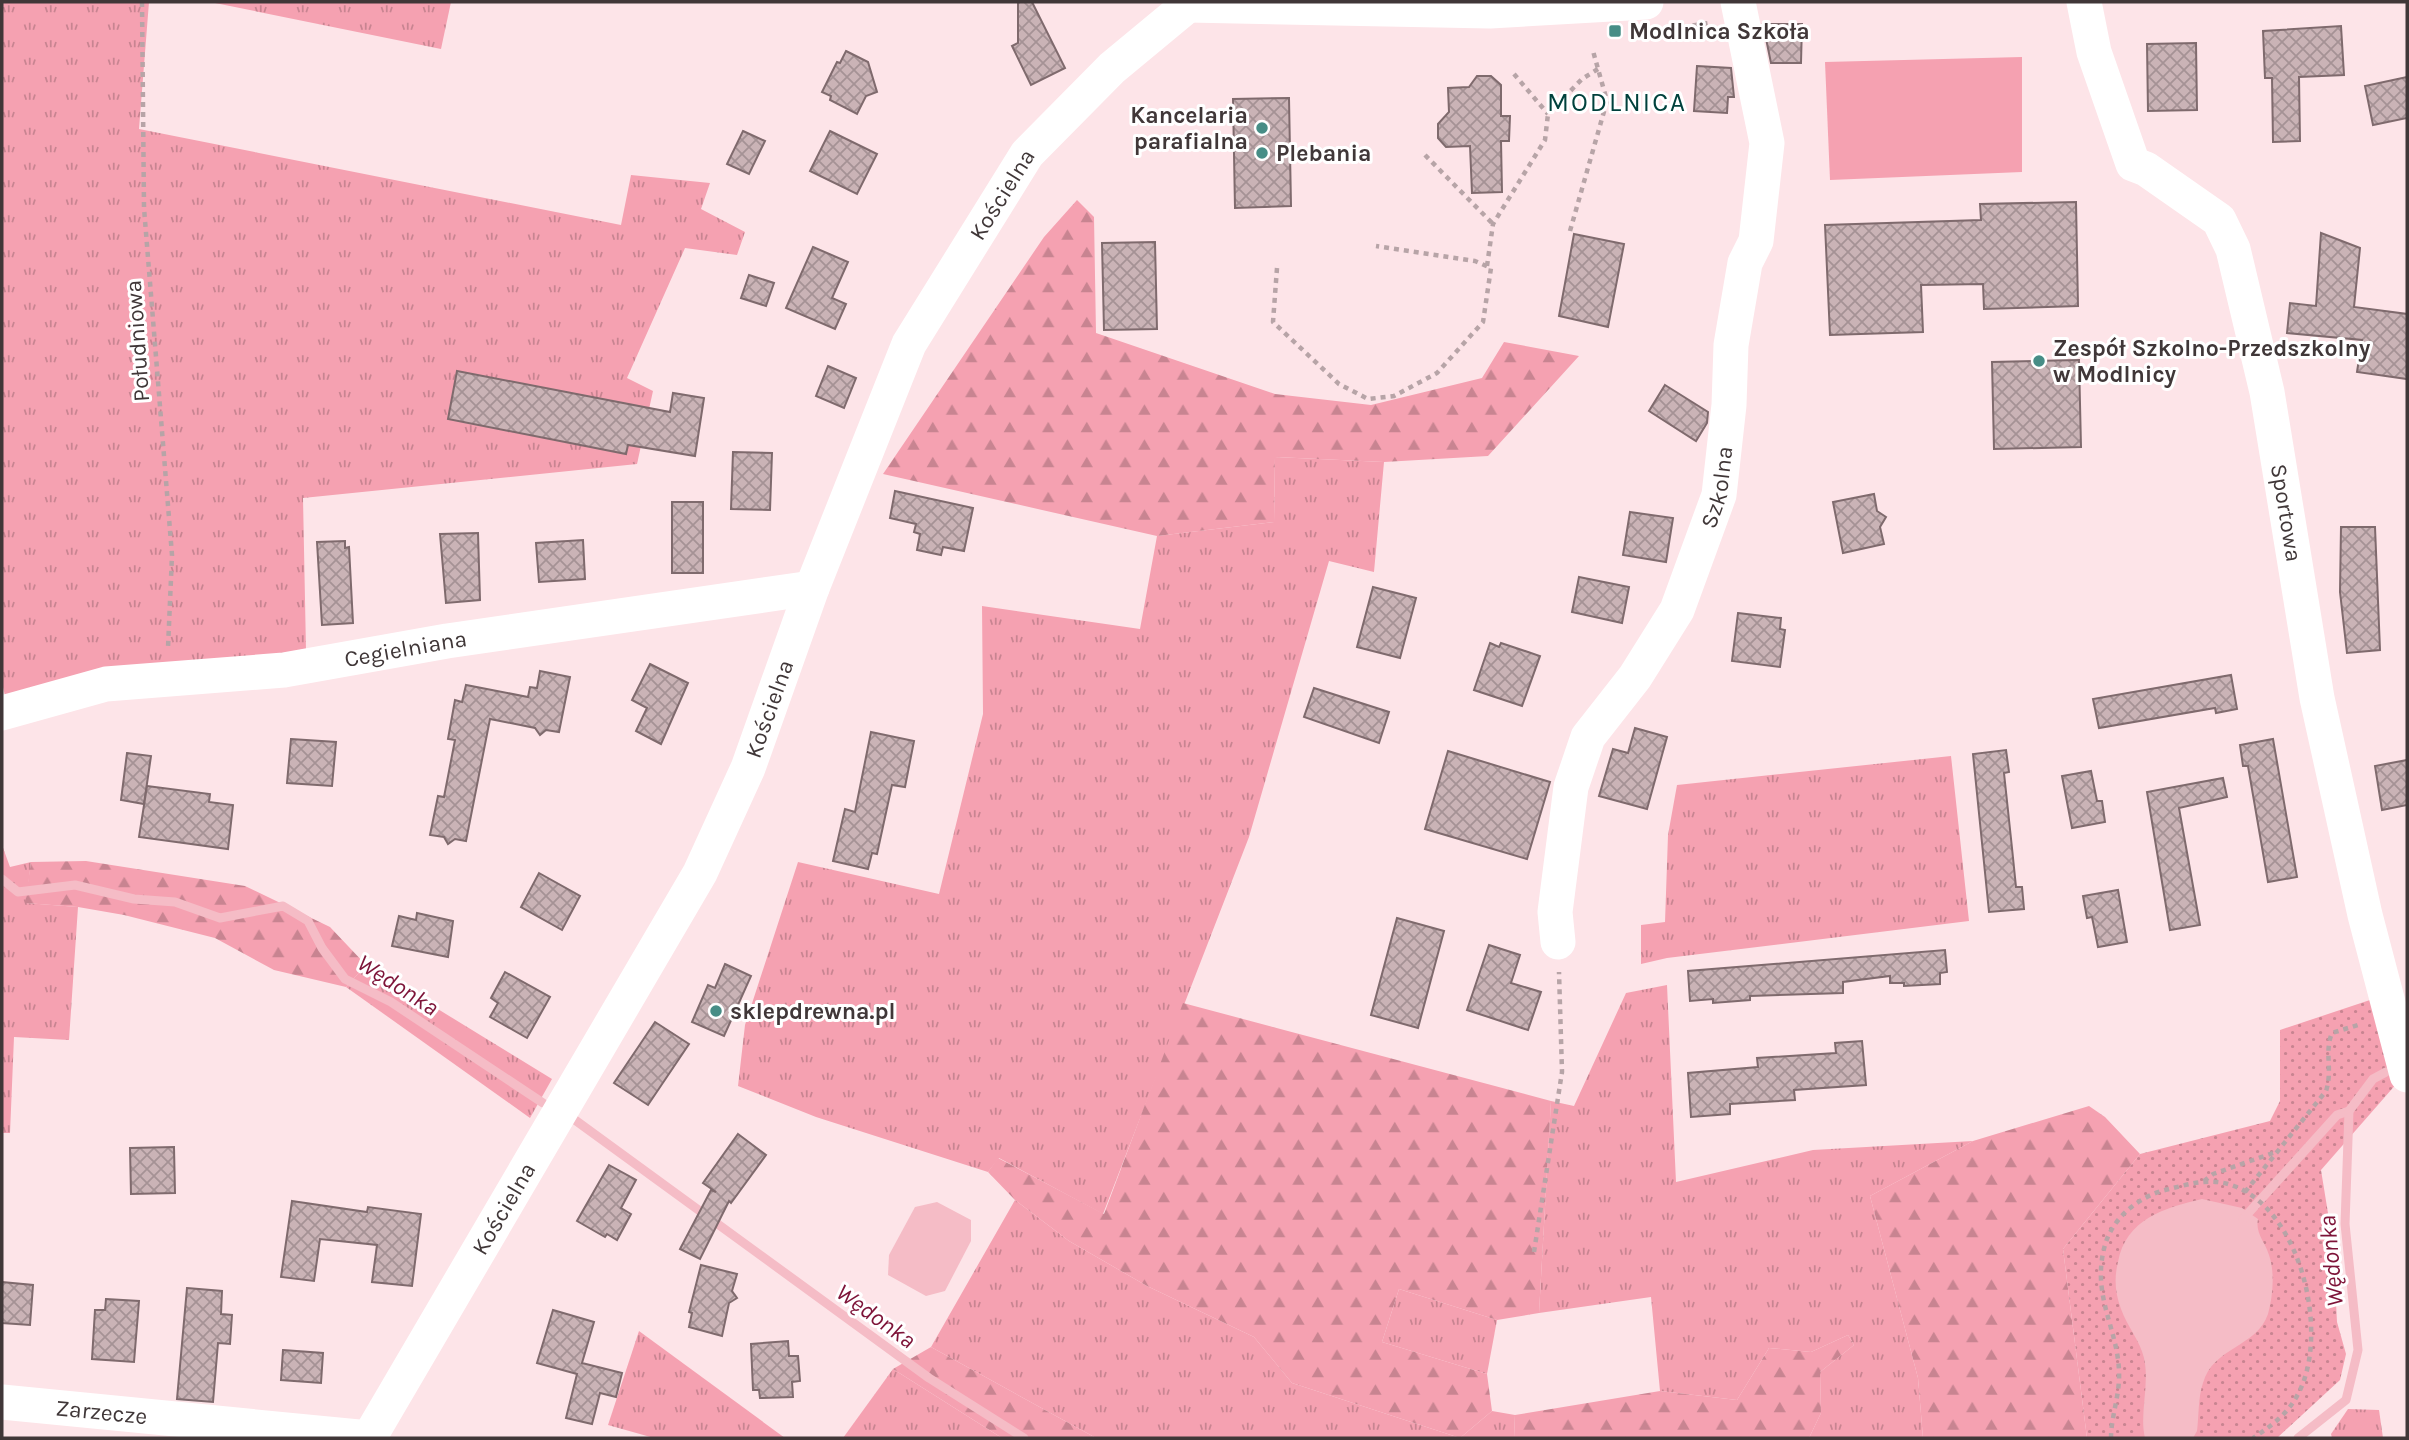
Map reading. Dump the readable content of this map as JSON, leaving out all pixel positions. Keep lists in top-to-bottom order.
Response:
{
  "streets": {
    "street": [
      "Kościelna",
      "Szkolna",
      "Sportowa",
      "Cegielniana",
      "Zarzecze"
    ],
    "path": ["Południowa"]
  },
  "crossings": [
    ["Kościelna", "Cegielniana"],
    ["Kościelna", "Zarzecze"],
    ["Południowa", "Cegielniana"]
  ],
  "districts": ["MODLNICA"],
  "water": ["Wędonka"],
  "places": {
    "transit": ["Modlnica Szkoła"],
    "other": [
      "Kancelaria parafialna",
      "Plebania",
      "Zespół Szkolno-Przedszkolny w Modlnicy",
      "sklepdrewna.pl"
    ]
  }
}
